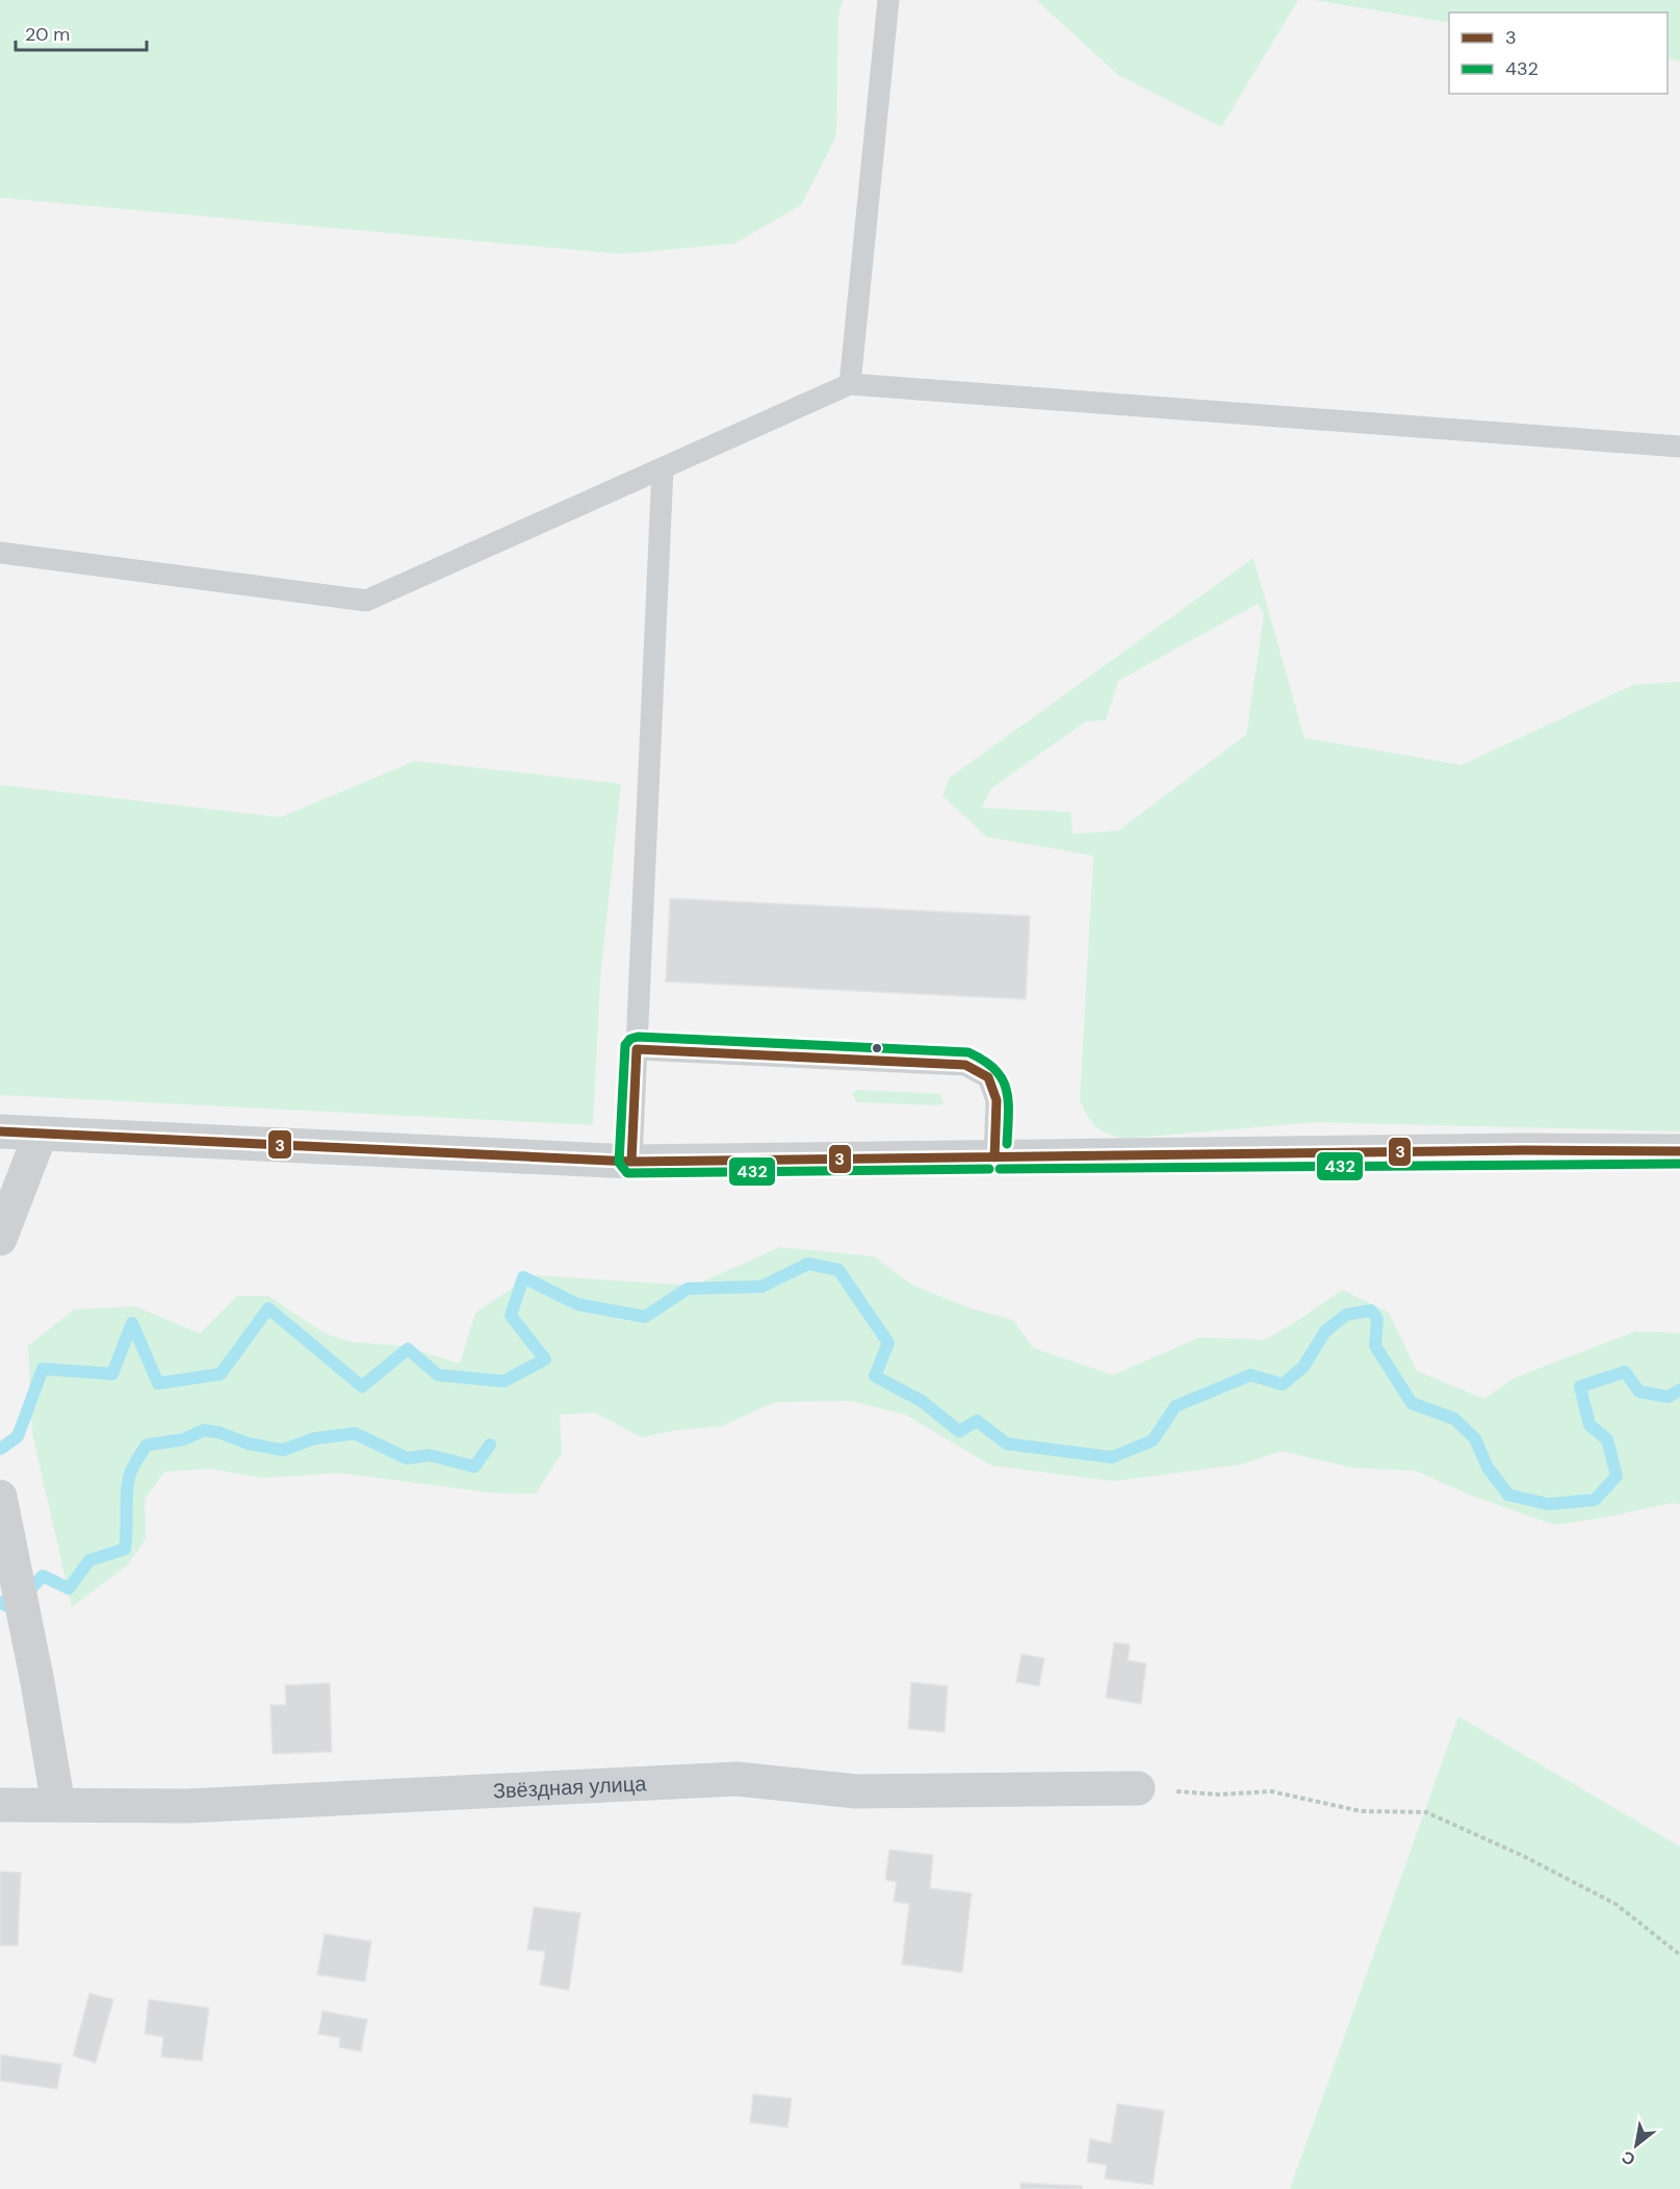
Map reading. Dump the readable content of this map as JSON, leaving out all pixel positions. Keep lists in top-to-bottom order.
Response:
{
  "streets": {
    "street": ["Звёздная улица"]
  },
  "lines": ["transit line 432", "transit line 3"],
  "legend": ["3", "432"],
  "scale_bar": "20 m",
  "north": "bottom left"
}
